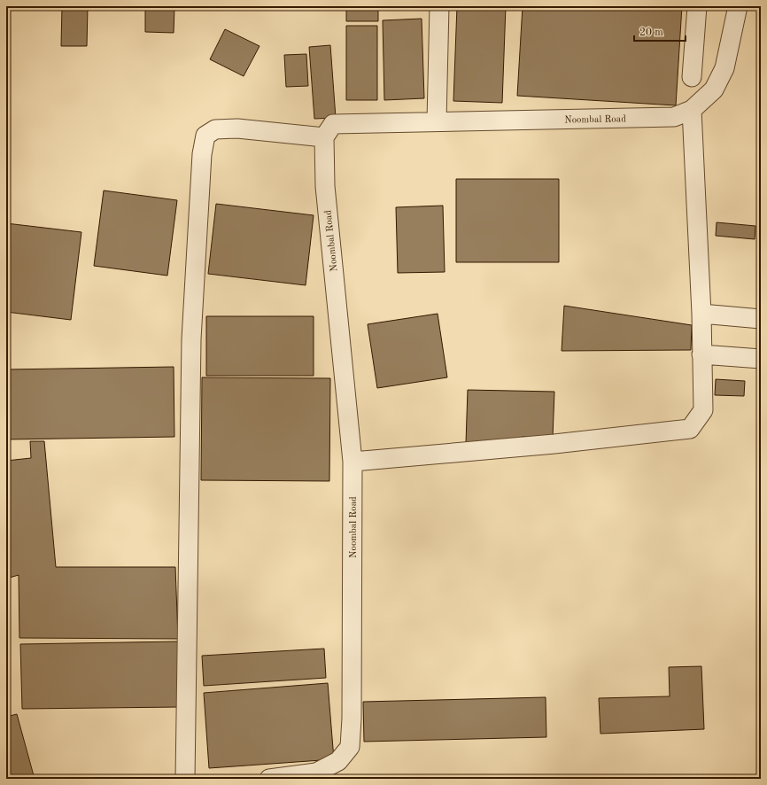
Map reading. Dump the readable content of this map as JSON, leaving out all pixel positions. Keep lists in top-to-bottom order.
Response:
{
  "streets": {
    "street": ["Noombal Road"]
  },
  "scale_bar": "20 m"
}
